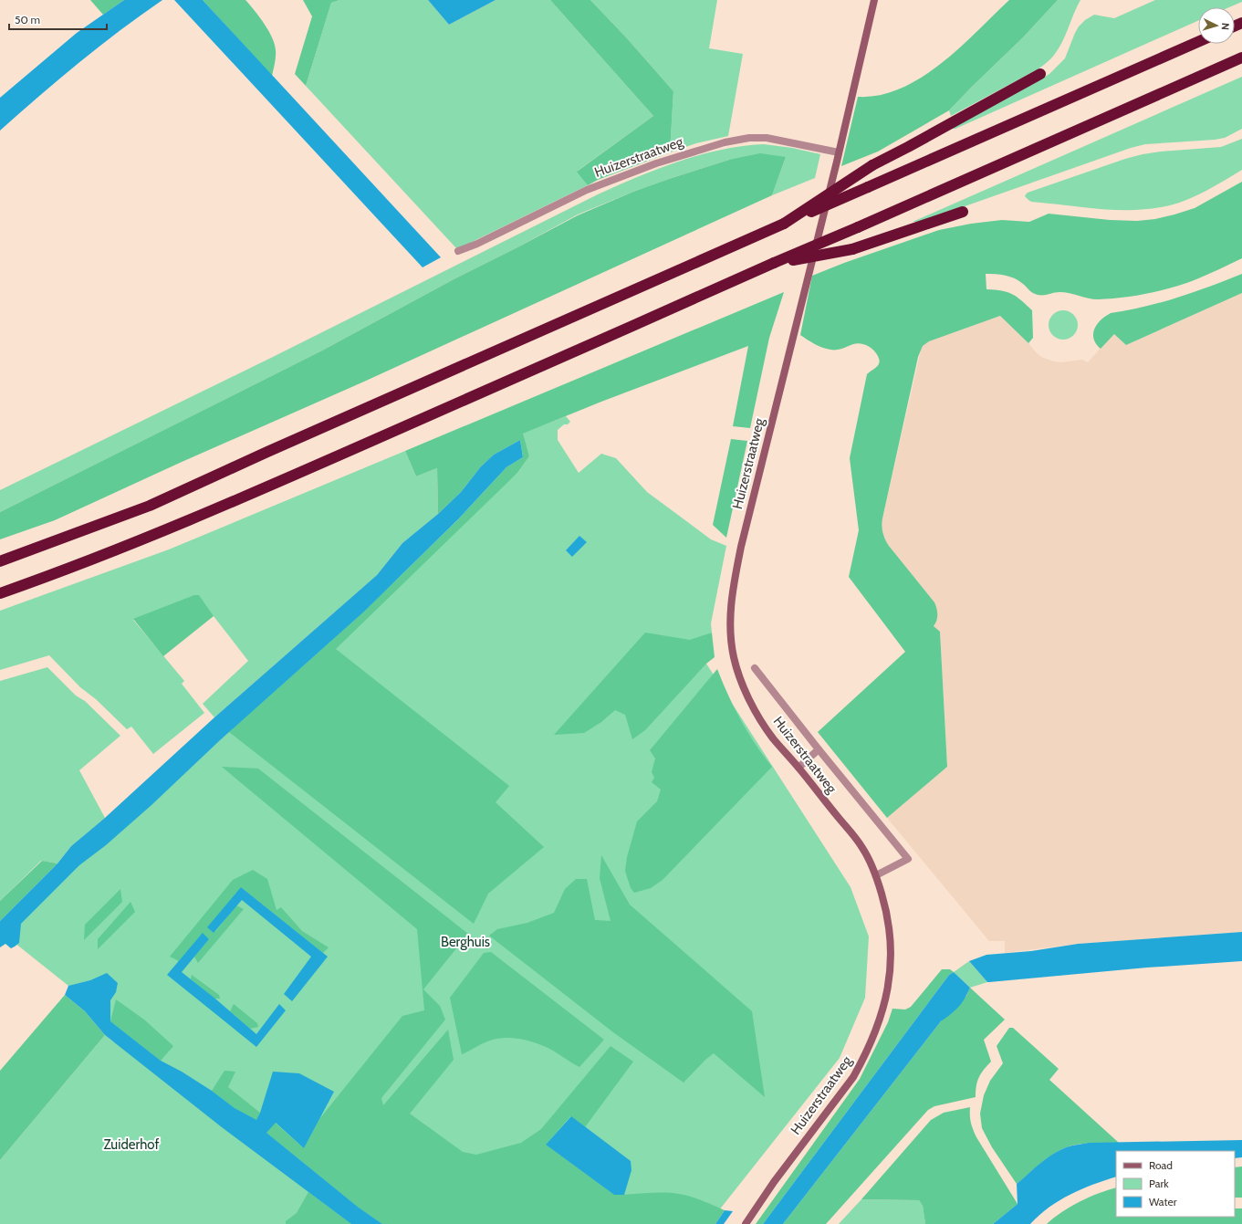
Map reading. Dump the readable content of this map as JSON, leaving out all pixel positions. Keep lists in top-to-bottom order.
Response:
{
  "streets": {
    "street": ["Huizerstraatweg"]
  },
  "parks": ["Berghuis", "Zuiderhof"],
  "legend": ["Road", "Park", "Water"],
  "scale_bar": "50 m",
  "north": "right"
}
